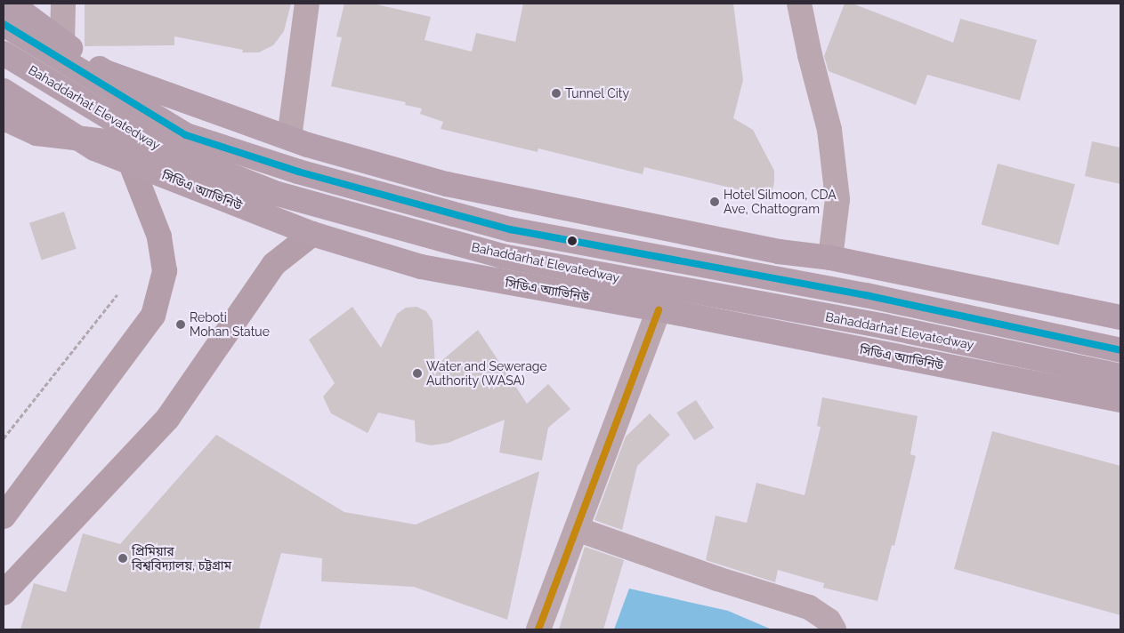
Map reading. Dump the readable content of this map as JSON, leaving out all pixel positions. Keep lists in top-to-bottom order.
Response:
{
  "streets": {
    "highway": ["Bahaddarhat Elevatedway", "সিডিএ অ্যাভিনিউ"]
  },
  "places": [
    "Tunnel City",
    "Hotel Silmoon, CDA Ave, Chattogram",
    "Reboti Mohan Statue",
    "Water and Sewerage Authority (WASA)",
    "প্রিমিয়ার বিশ্ববিদ্যালয়, চট্টগ্রাম"
  ]
}
